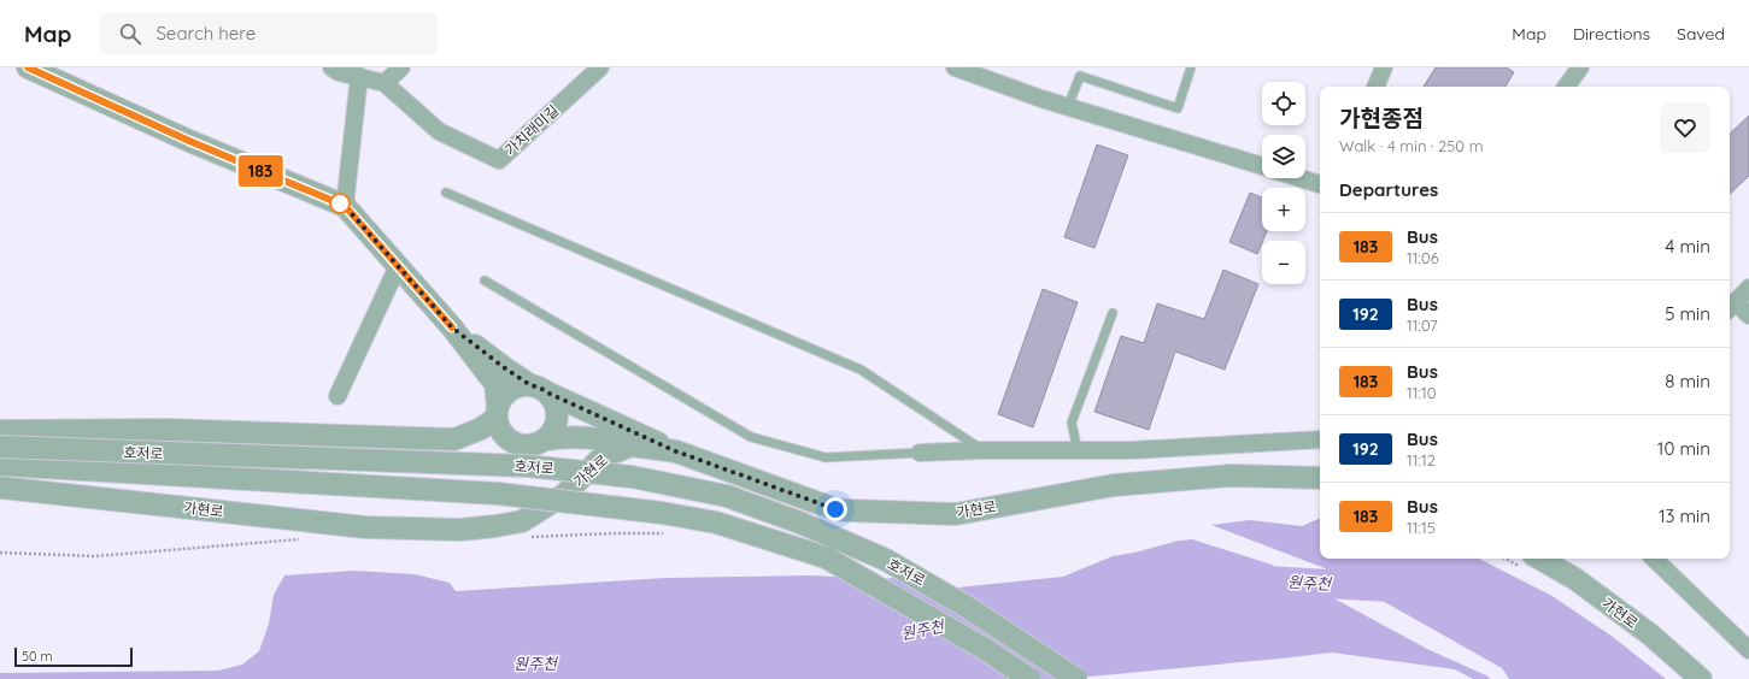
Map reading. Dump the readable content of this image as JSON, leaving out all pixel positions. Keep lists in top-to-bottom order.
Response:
{
  "streets": {
    "street": ["가치래미길", "호저로", "가현로"]
  },
  "water": ["원주천"],
  "lines": ["bus line 183"],
  "scale_bar": "50 m",
  "page": {
    "header": "Map",
    "search": "Search here",
    "nav": ["Map", "Directions", "Saved"],
    "on_map": "183",
    "map_buttons": ["+", "−"],
    "heading": [
      ["가현종점", "Walk · 4 min · 250 m"],
      "Departures"
    ],
    "list": [
      {
        "mark": "183",
        "name": "Bus",
        "note": "11:06",
        "value": "4 min"
      },
      {
        "mark": "192",
        "name": "Bus",
        "note": "11:07",
        "value": "5 min"
      },
      {
        "mark": "183",
        "name": "Bus",
        "note": "11:10",
        "value": "8 min"
      },
      {
        "mark": "192",
        "name": "Bus",
        "note": "11:12",
        "value": "10 min"
      },
      {
        "mark": "183",
        "name": "Bus",
        "note": "11:15",
        "value": "13 min"
      }
    ],
    "scale": "50 m"
  }
}
